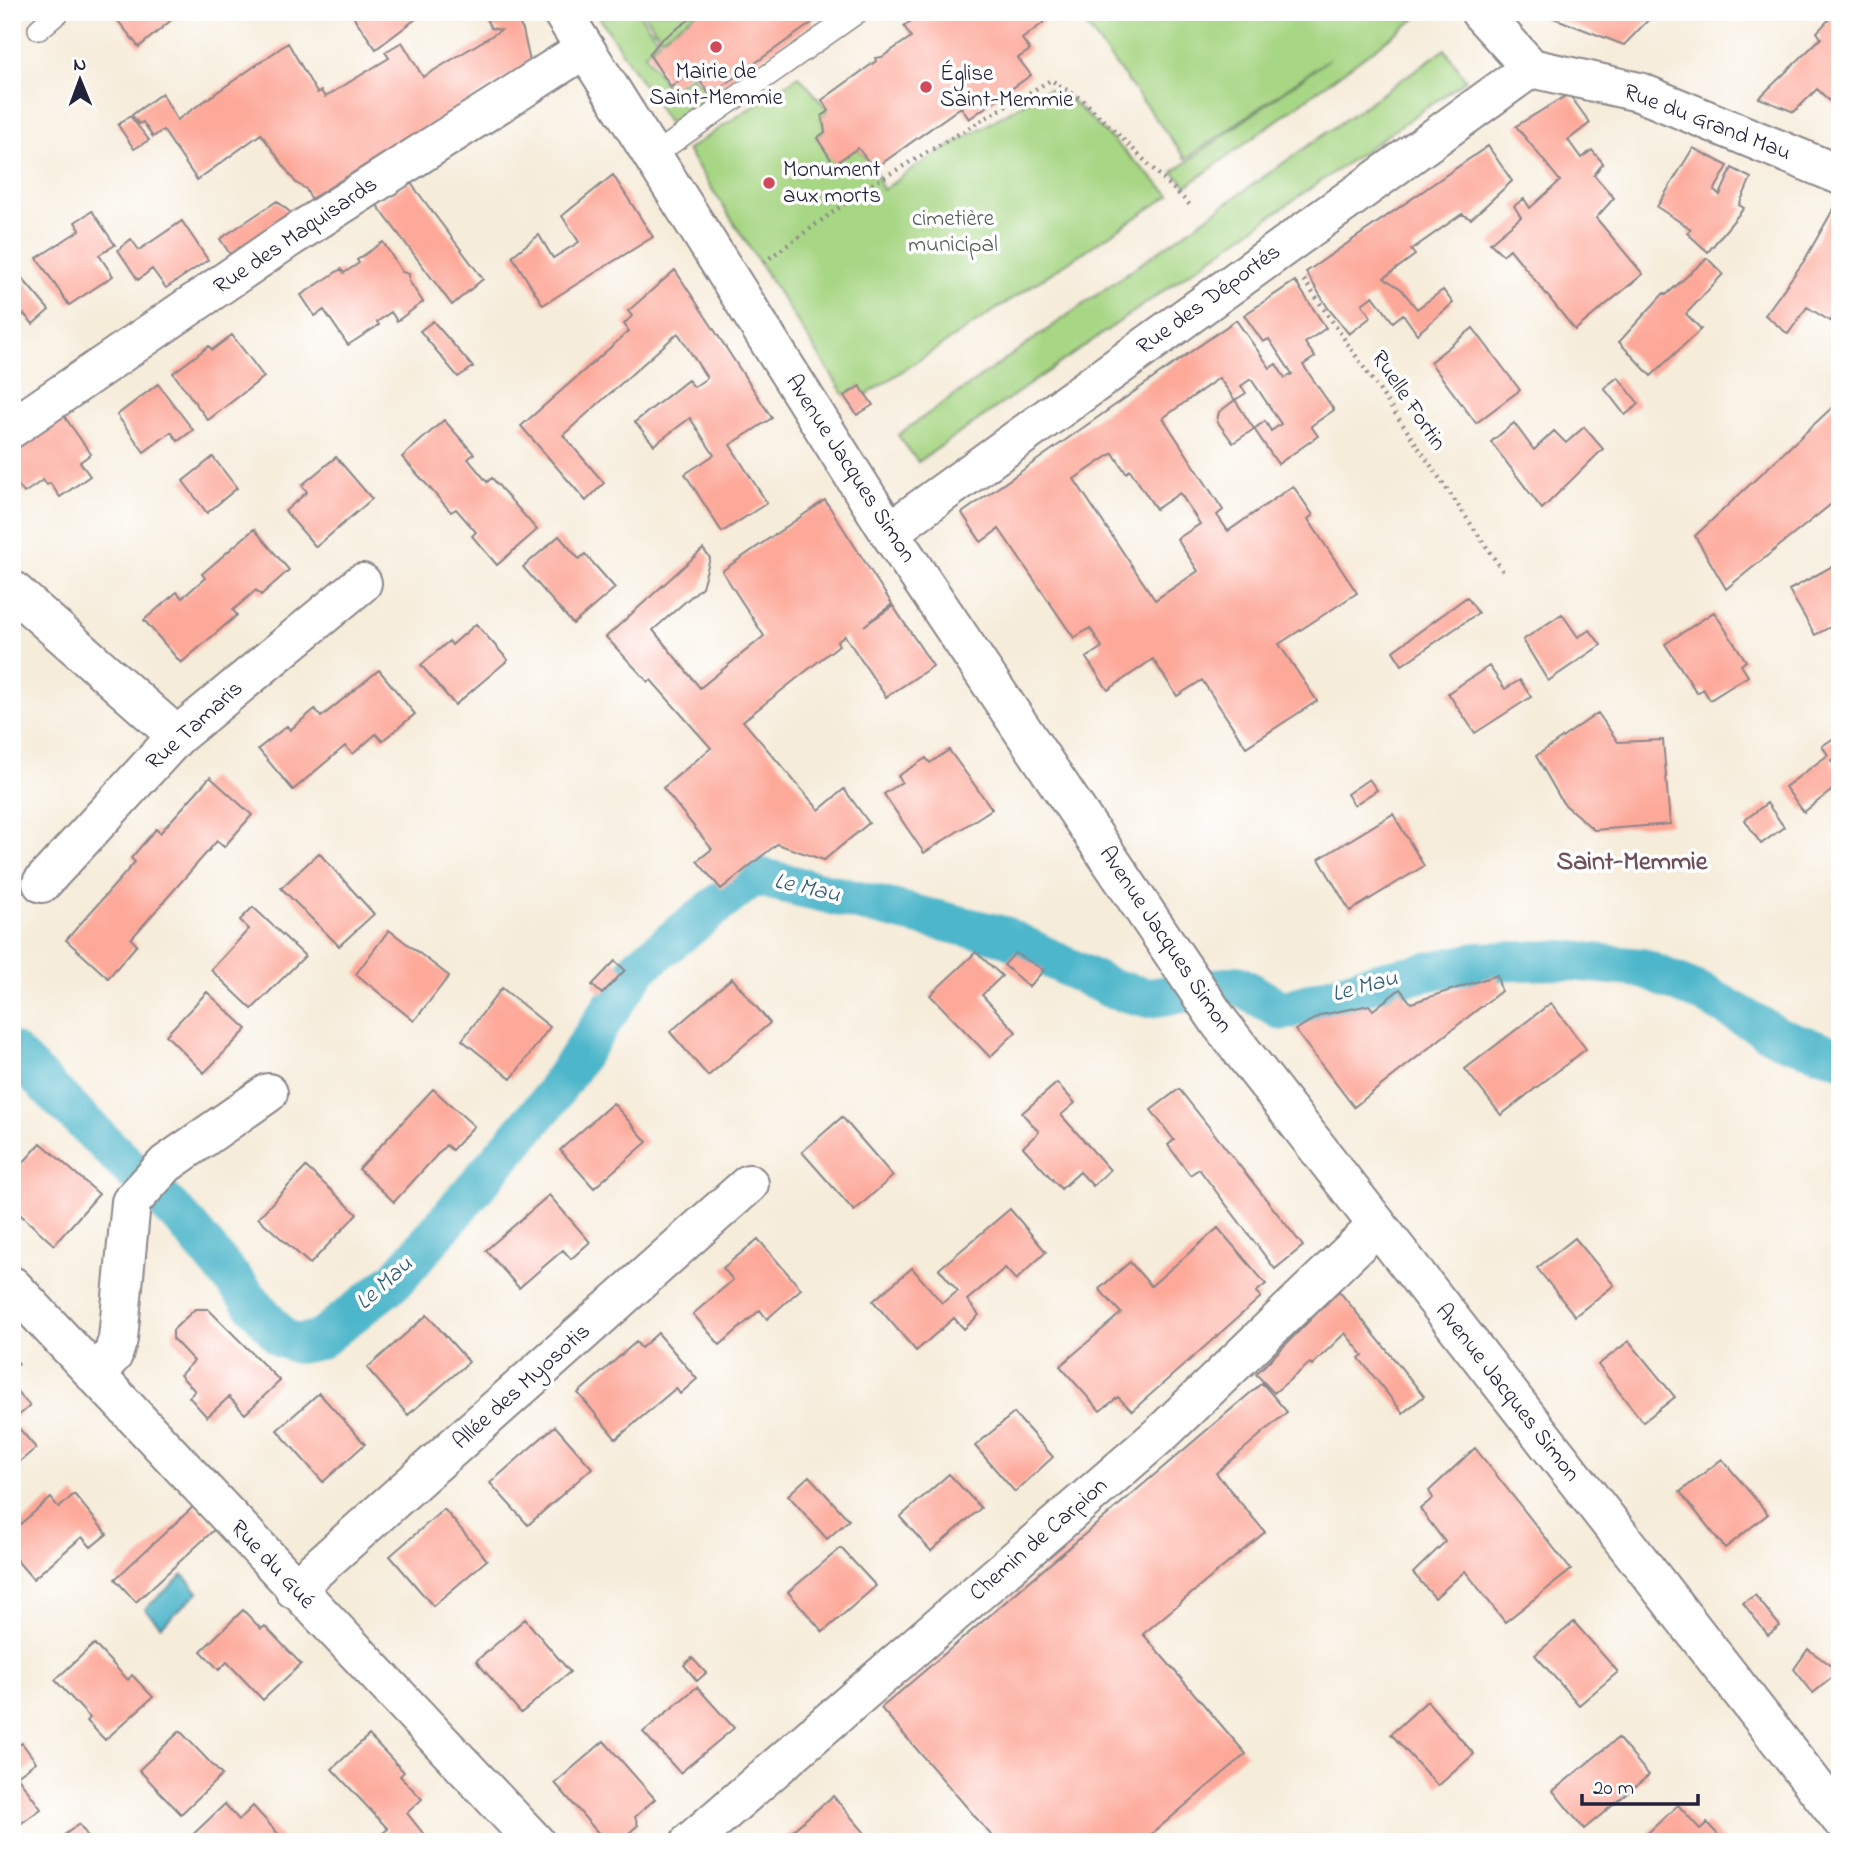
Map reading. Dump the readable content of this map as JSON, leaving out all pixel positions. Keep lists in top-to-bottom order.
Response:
{
  "streets": {
    "street": [
      "Rue du Grand Mau",
      "Rue des Maquisards",
      "Rue des Déportés",
      "Avenue Jacques Simon",
      "Rue Tamaris",
      "Allée des Myosotis",
      "Chemin de Carpion",
      "Rue du Gué"
    ],
    "path": ["Ruelle Fortin"]
  },
  "crossings": [
    ["Rue du Grand Mau", "Rue des Déportés"],
    ["Rue des Maquisards", "Avenue Jacques Simon"],
    ["Rue des Déportés", "Ruelle Fortin"],
    ["Rue des Déportés", "Avenue Jacques Simon"],
    ["Avenue Jacques Simon", "Chemin de Carpion"],
    ["Allée des Myosotis", "Rue du Gué"]
  ],
  "districts": ["Saint-Memmie"],
  "water": ["Le Mau"],
  "parks": ["cimetière municipal"],
  "places": ["Mairie de Saint-Memmie", "Église Saint-Memmie", "Monument aux morts"],
  "scale_bar": "20 m",
  "north": "top"
}
